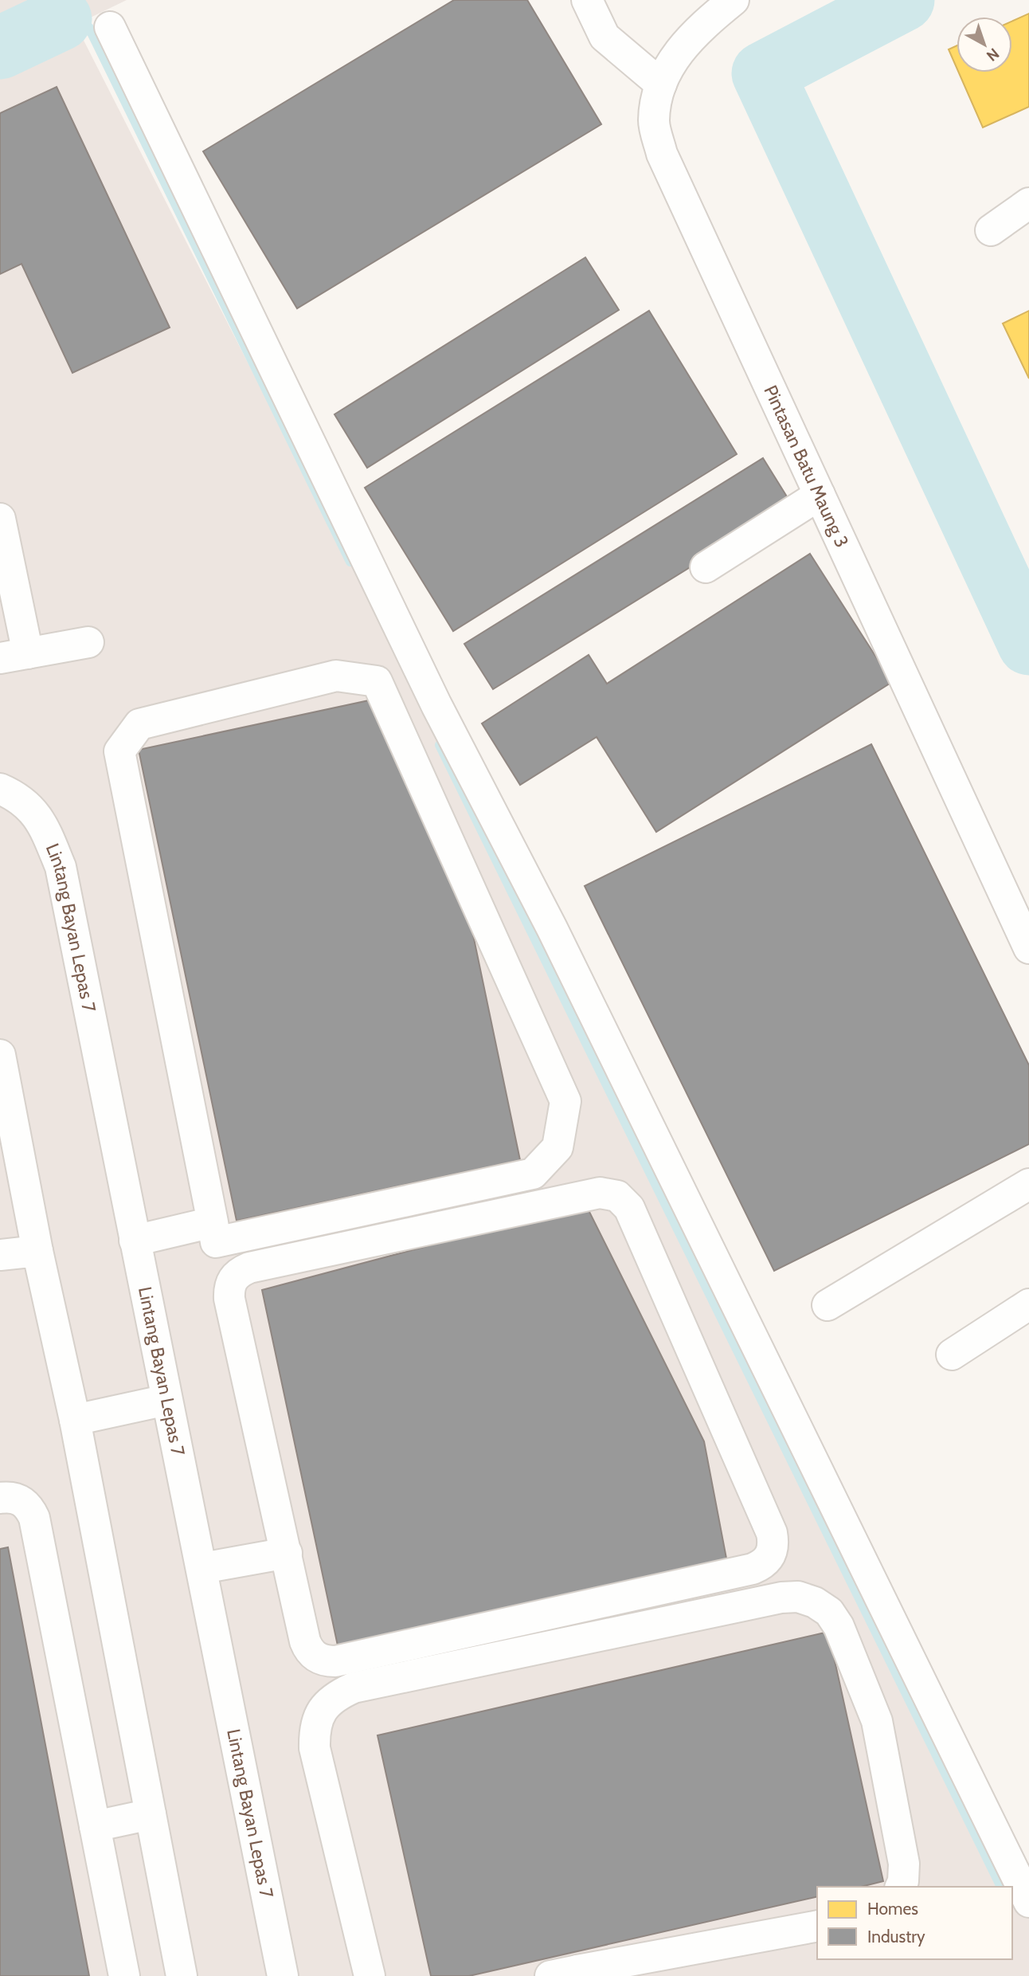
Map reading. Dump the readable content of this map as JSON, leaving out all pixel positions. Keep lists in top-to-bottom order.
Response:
{
  "streets": {
    "street": ["Pintasan Batu Maung 3", "Lintang Bayan Lepas 7"]
  },
  "legend": ["Homes", "Industry"],
  "north": "bottom right"
}
